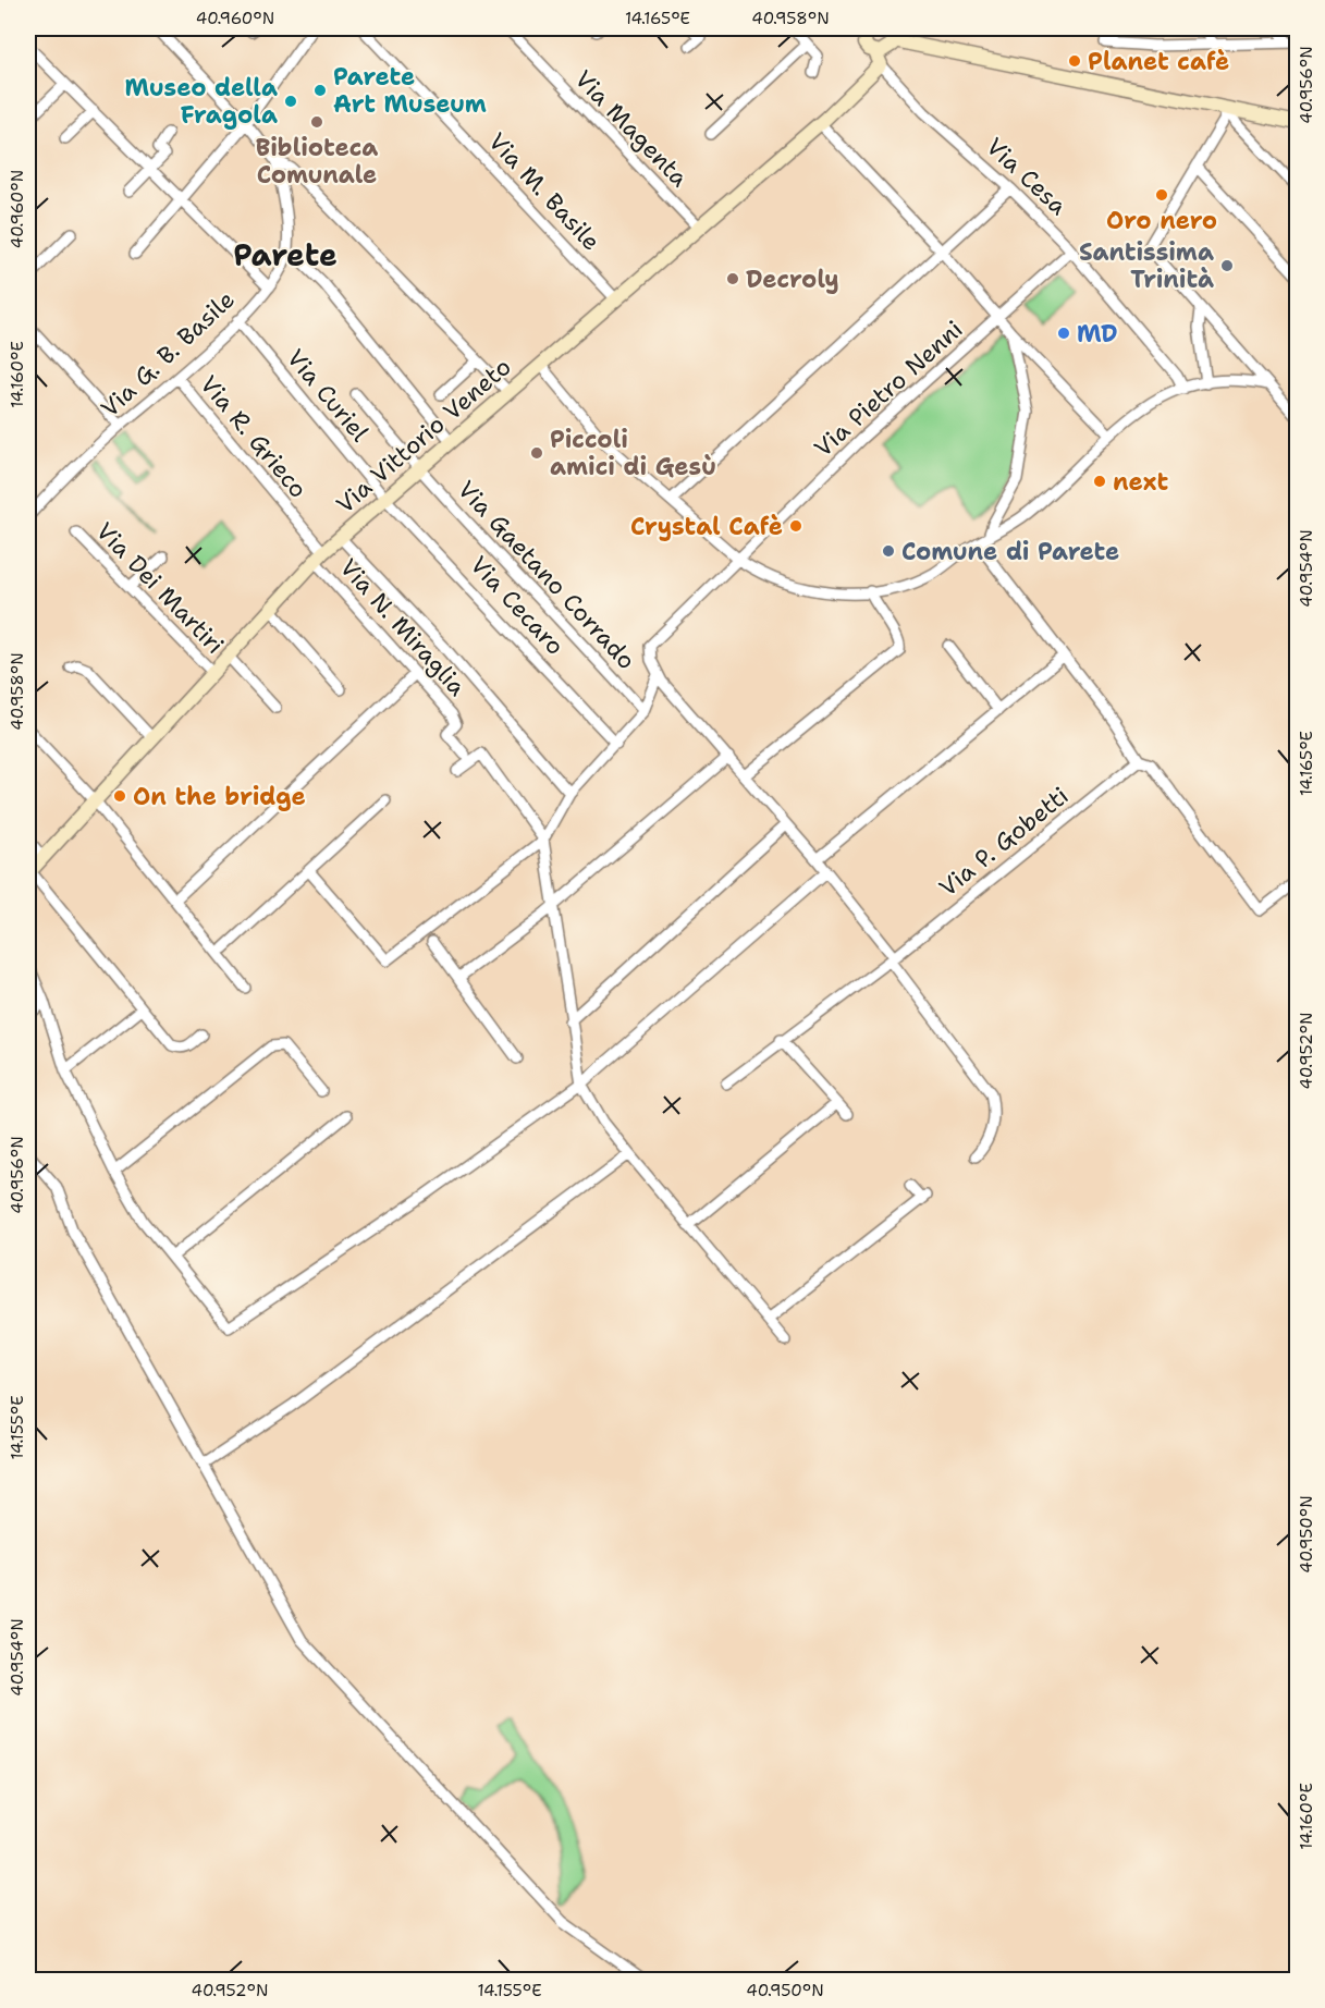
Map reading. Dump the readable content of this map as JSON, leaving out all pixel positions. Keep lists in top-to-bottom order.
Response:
{
  "streets": {
    "street": [
      "Via Magenta",
      "Via Cesa",
      "Via M. Basile",
      "Via G. B. Basile",
      "Via Pietro Nenni",
      "Via Curiel",
      "Via Vittorio Veneto",
      "Via R. Grieco",
      "Via Gaetano Corrado",
      "Via Dei Martiri",
      "Via Cecaro",
      "Via N. Miraglia",
      "Via P. Gobetti"
    ]
  },
  "crossings": [
    ["Via Magenta", "Via Vittorio Veneto"],
    ["Via Cesa", "Via Pietro Nenni"],
    ["Via Cesa", "Via Vittorio Veneto"],
    ["Via M. Basile", "Via Vittorio Veneto"],
    ["Via G. B. Basile", "Via Curiel"],
    ["Via G. B. Basile", "Via R. Grieco"],
    ["Via Curiel", "Via Vittorio Veneto"],
    ["Via Curiel", "Via Cecaro"],
    ["Via Vittorio Veneto", "Via R. Grieco"],
    ["Via Vittorio Veneto", "Via Gaetano Corrado"],
    ["Via Vittorio Veneto", "Via Dei Martiri"],
    ["Via Vittorio Veneto", "Via Cecaro"],
    ["Via Vittorio Veneto", "Via N. Miraglia"],
    ["Via R. Grieco", "Via N. Miraglia"]
  ],
  "districts": ["Parete"],
  "places": [
    "Planet cafè",
    "Parete Art Museum",
    "Museo della Fragola",
    "Biblioteca Comunale",
    "Oro nero",
    "Santissima Trinità",
    "Decroly",
    "MD",
    "Piccoli amici di Gesù",
    "next",
    "Crystal Cafè",
    "Comune di Parete",
    "On the bridge"
  ],
  "coordinates": [
    "40.960°N",
    "14.165°E",
    "40.958°N",
    "40.956°N",
    "14.160°E",
    "40.954°N",
    "40.952°N",
    "14.155°E",
    "40.950°N"
  ]
}
